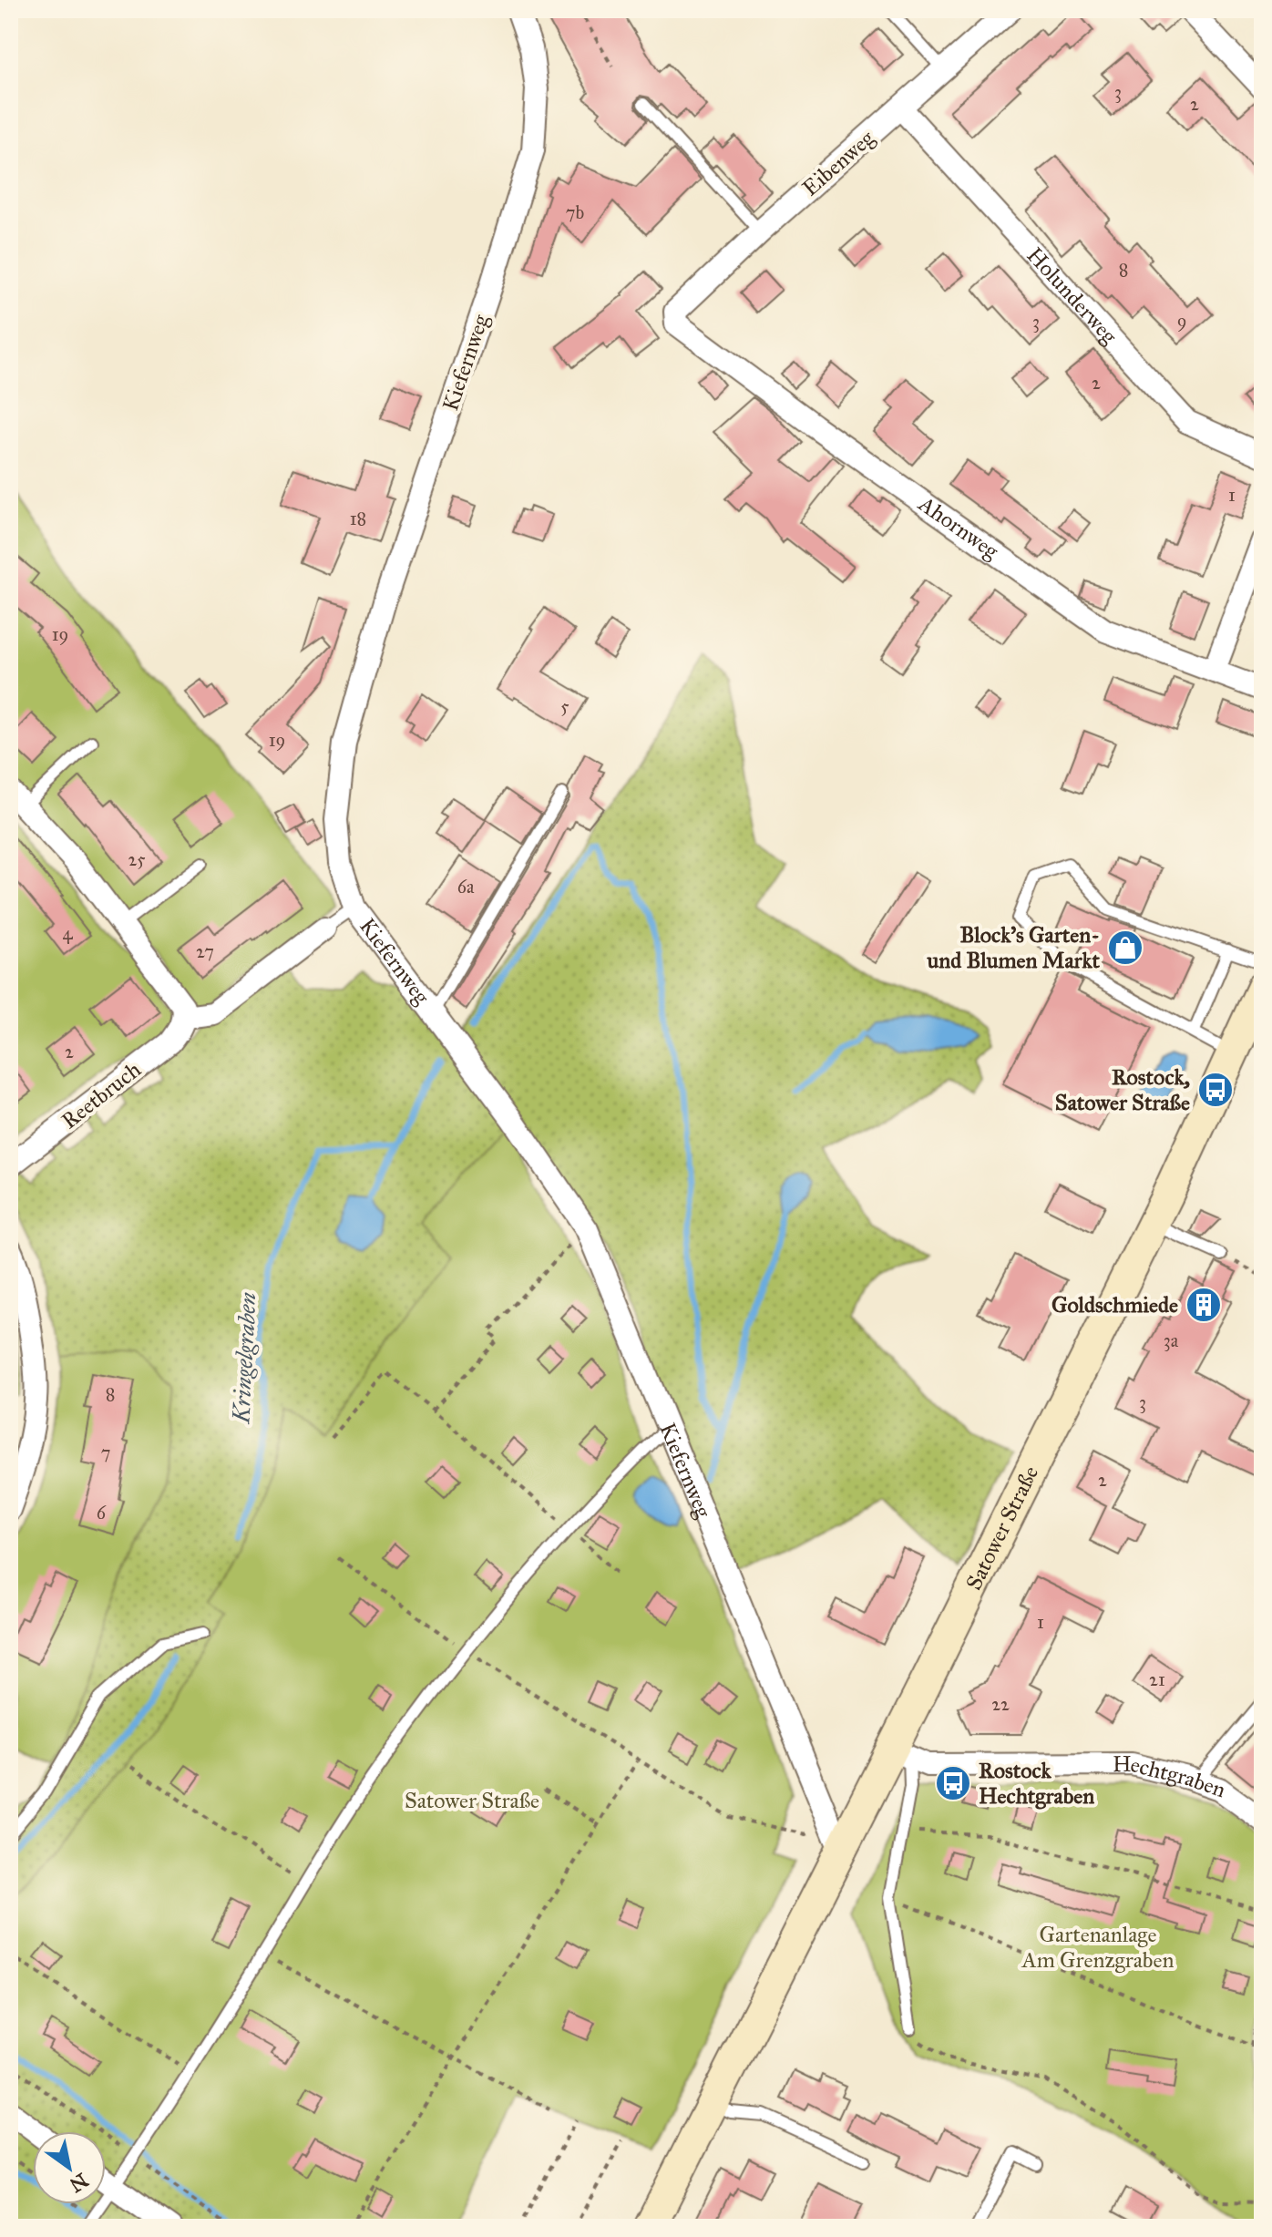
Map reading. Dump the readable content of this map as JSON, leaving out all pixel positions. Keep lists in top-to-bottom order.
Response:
{
  "streets": {
    "main road": ["Satower Straße"],
    "street": [
      "Eibenweg",
      "Holunderweg",
      "Kiefernweg",
      "Ahornweg",
      "Reetbruch",
      "Hechtgraben"
    ]
  },
  "crossings": [
    ["Eibenweg", "Holunderweg"],
    ["Eibenweg", "Ahornweg"],
    ["Kiefernweg", "Satower Straße"],
    ["Satower Straße", "Hechtgraben"]
  ],
  "water": ["Kringelgraben"],
  "parks": ["Satower Straße", "Gartenanlage Am Grenzgraben"],
  "places": {
    "shop": ["Block's Garten- und Blumen Markt"],
    "bus stop": ["Rostock, Satower Straße", "Rostock Hechtgraben"],
    "building": ["Goldschmiede"]
  },
  "house_numbers": [
    "3",
    "2",
    "7b",
    "8",
    "9",
    "3",
    "2",
    "1",
    "18",
    "19",
    "5",
    "19",
    "25",
    "6a",
    "4",
    "27",
    "2",
    "3a",
    "8",
    "3",
    "7",
    "2",
    "6",
    "1",
    "21",
    "22"
  ],
  "north": "bottom right"
}
